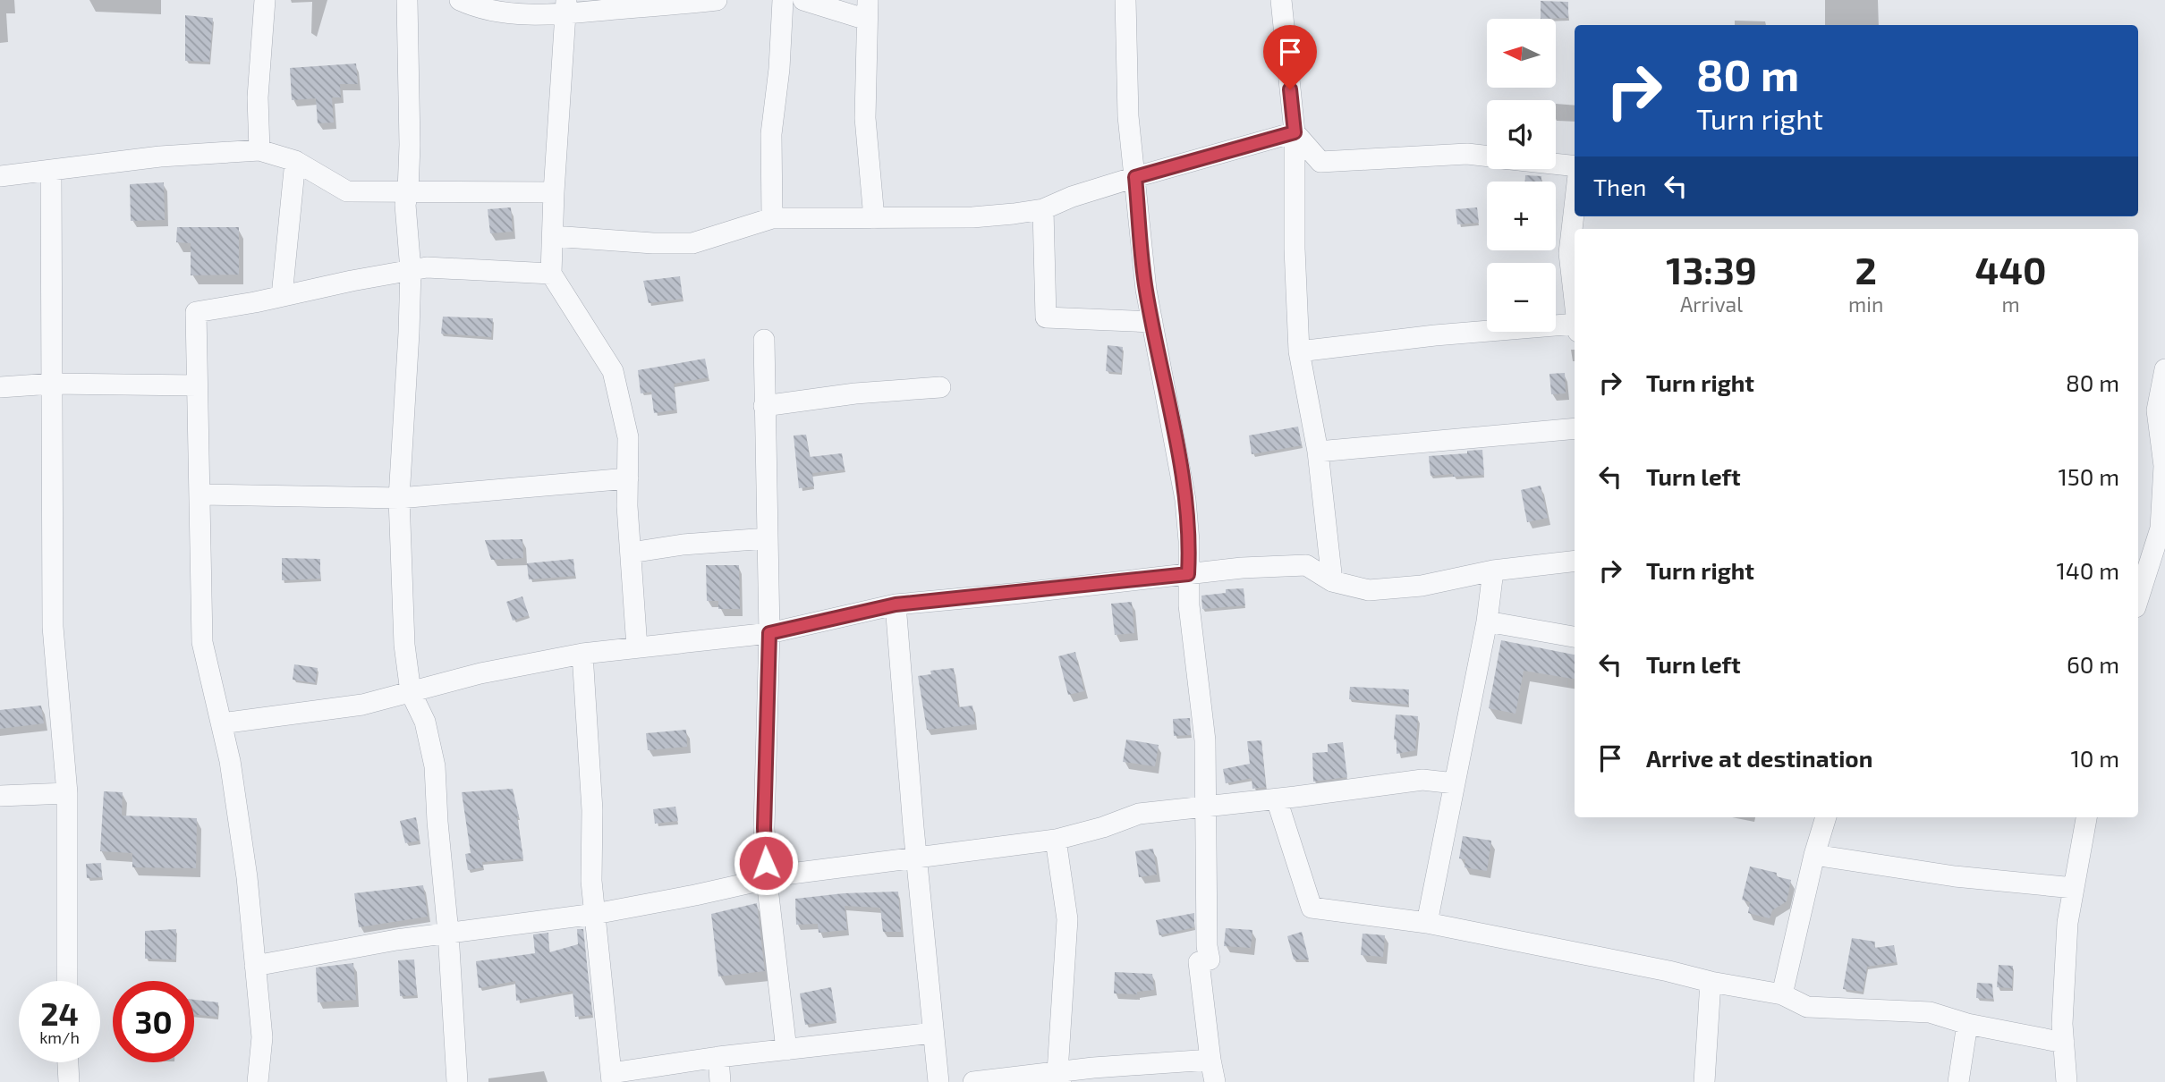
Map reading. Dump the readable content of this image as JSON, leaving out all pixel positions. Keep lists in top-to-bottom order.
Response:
{
  "north": "left",
  "page": {
    "map_buttons": ["+", "−"],
    "turn": ["80 m", "Turn right"],
    "then": "Then",
    "eta": [
      "13:39",
      "Arrival",
      "2",
      "min",
      "440",
      "m"
    ],
    "list": [
      {
        "name": "Turn right",
        "value": "80 m"
      },
      {
        "name": "Turn left",
        "value": "150 m"
      },
      {
        "name": "Turn right",
        "value": "140 m"
      },
      {
        "name": "Turn left",
        "value": "60 m"
      },
      {
        "name": "Arrive at destination",
        "value": "10 m"
      }
    ],
    "speed": "24 km/h",
    "limit": "30"
  }
}
